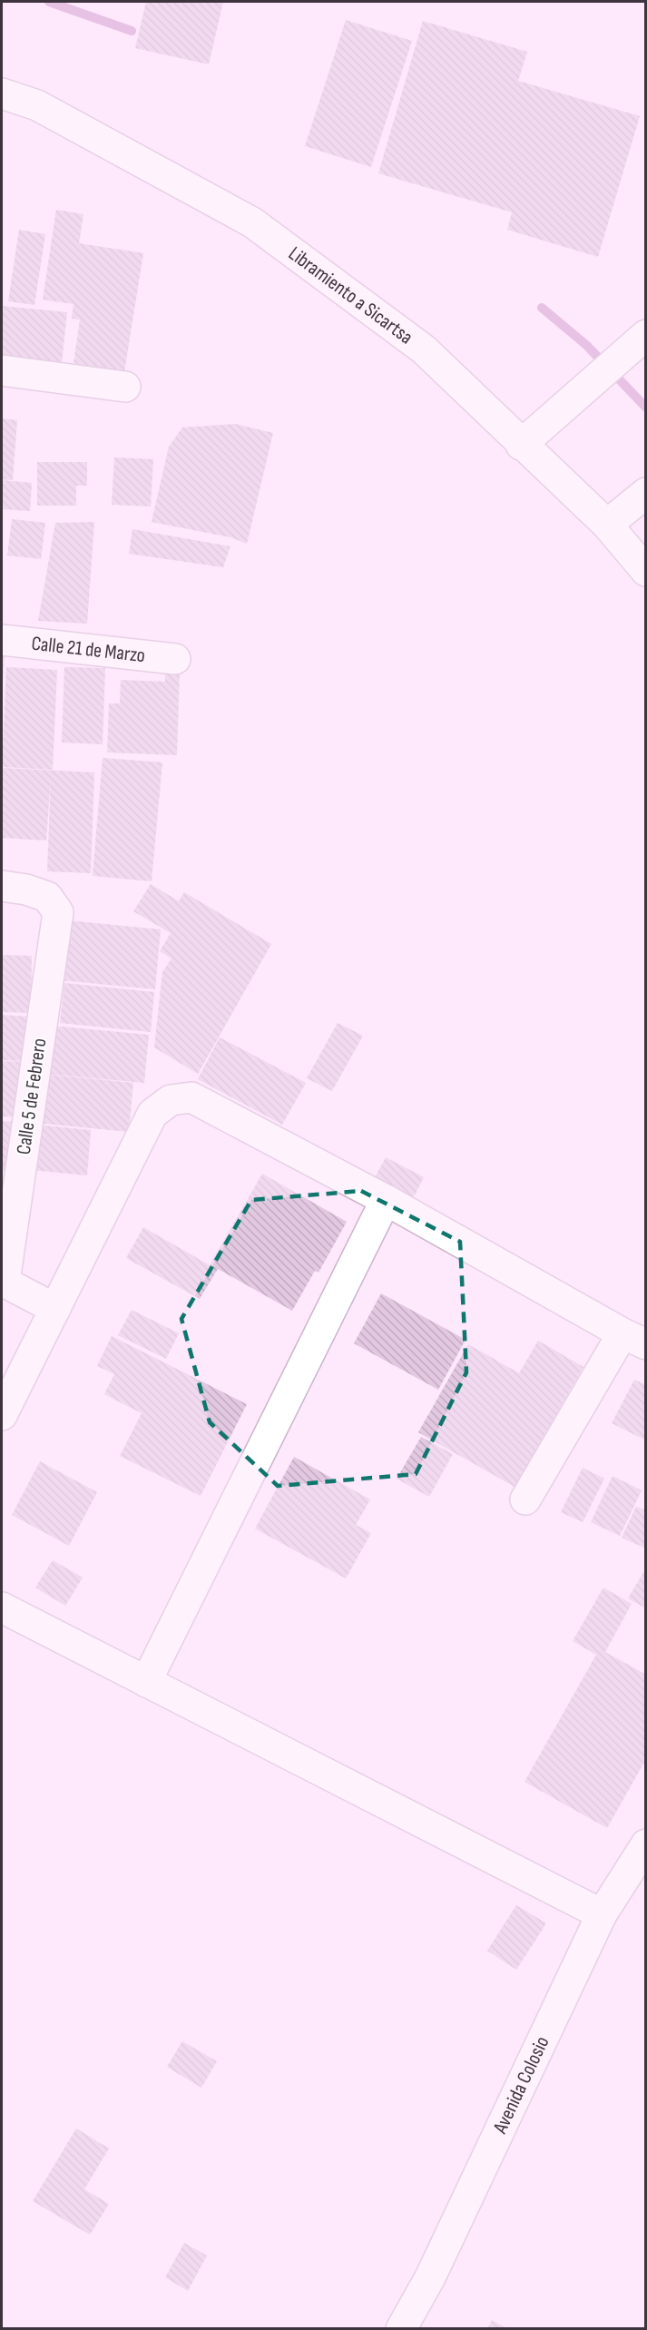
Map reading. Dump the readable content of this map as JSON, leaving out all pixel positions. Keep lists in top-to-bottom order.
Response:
{
  "streets": {
    "street": [
      "Libramiento a Sicartsa",
      "Calle 21 de Marzo",
      "Calle 5 de Febrero",
      "Avenida Colosio"
    ]
  }
}
